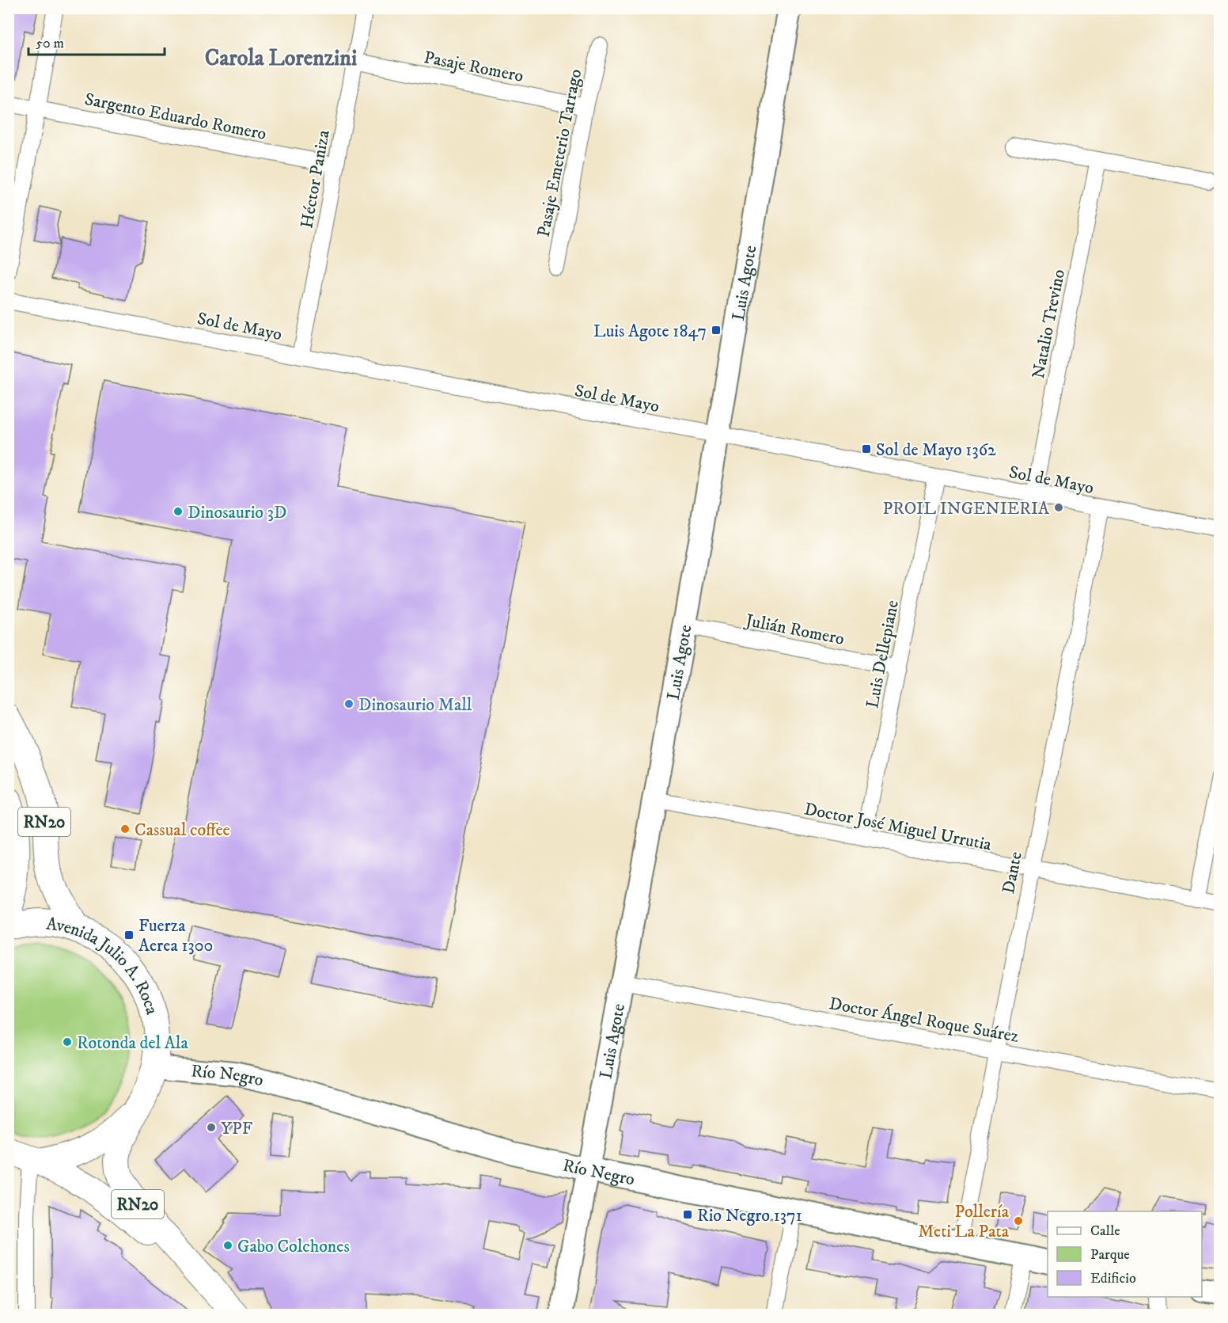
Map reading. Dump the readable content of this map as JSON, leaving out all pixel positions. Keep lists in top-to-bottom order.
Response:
{
  "streets": {
    "main road": [
      "Luis Agote",
      "RN20",
      "Avenida Julio A. Roca",
      "Río Negro"
    ],
    "street": [
      "Pasaje Romero",
      "Sargento Eduardo Romero",
      "Pasaje Emeterio Tarrago",
      "Héctor Paniza",
      "Natalio Trevino",
      "Sol de Mayo",
      "Julián Romero",
      "Luis Dellepiane",
      "Doctor José Miguel Urrutia",
      "Dante",
      "Doctor Ángel Roque Suárez"
    ]
  },
  "crossings": [
    ["Pasaje Romero", "Pasaje Emeterio Tarrago"],
    ["Pasaje Romero", "Héctor Paniza"],
    ["Sargento Eduardo Romero", "Héctor Paniza"],
    ["Héctor Paniza", "Sol de Mayo"],
    ["Luis Agote", "Sol de Mayo"],
    ["Luis Agote", "Julián Romero"],
    ["Luis Agote", "Doctor José Miguel Urrutia"],
    ["Luis Agote", "Doctor Ángel Roque Suárez"],
    ["Luis Agote", "Río Negro"],
    ["Natalio Trevino", "Sol de Mayo"],
    ["Sol de Mayo", "Luis Dellepiane"],
    ["Sol de Mayo", "Dante"],
    ["Julián Romero", "Luis Dellepiane"],
    ["Luis Dellepiane", "Doctor José Miguel Urrutia"],
    ["RN20", "Avenida Julio A. Roca"],
    ["Doctor José Miguel Urrutia", "Dante"],
    ["Dante", "Doctor Ángel Roque Suárez"],
    ["Dante", "Río Negro"],
    ["Avenida Julio A. Roca", "Río Negro"]
  ],
  "districts": ["Carola Lorenzini"],
  "places": {
    "transit": [
      "Luis Agote 1847",
      "Sol de Mayo 1362",
      "Fuerza Aerea 1300",
      "Rio Negro 1371"
    ],
    "other": [
      "PROIL INGENIERIA",
      "Dinosaurio 3D",
      "Dinosaurio Mall",
      "Cassual coffee",
      "Rotonda del Ala",
      "YPF",
      "Pollería Meti La Pata",
      "Gabo Colchones"
    ]
  },
  "legend": ["Calle", "Parque", "Edificio"],
  "scale_bar": "50 m"
}
